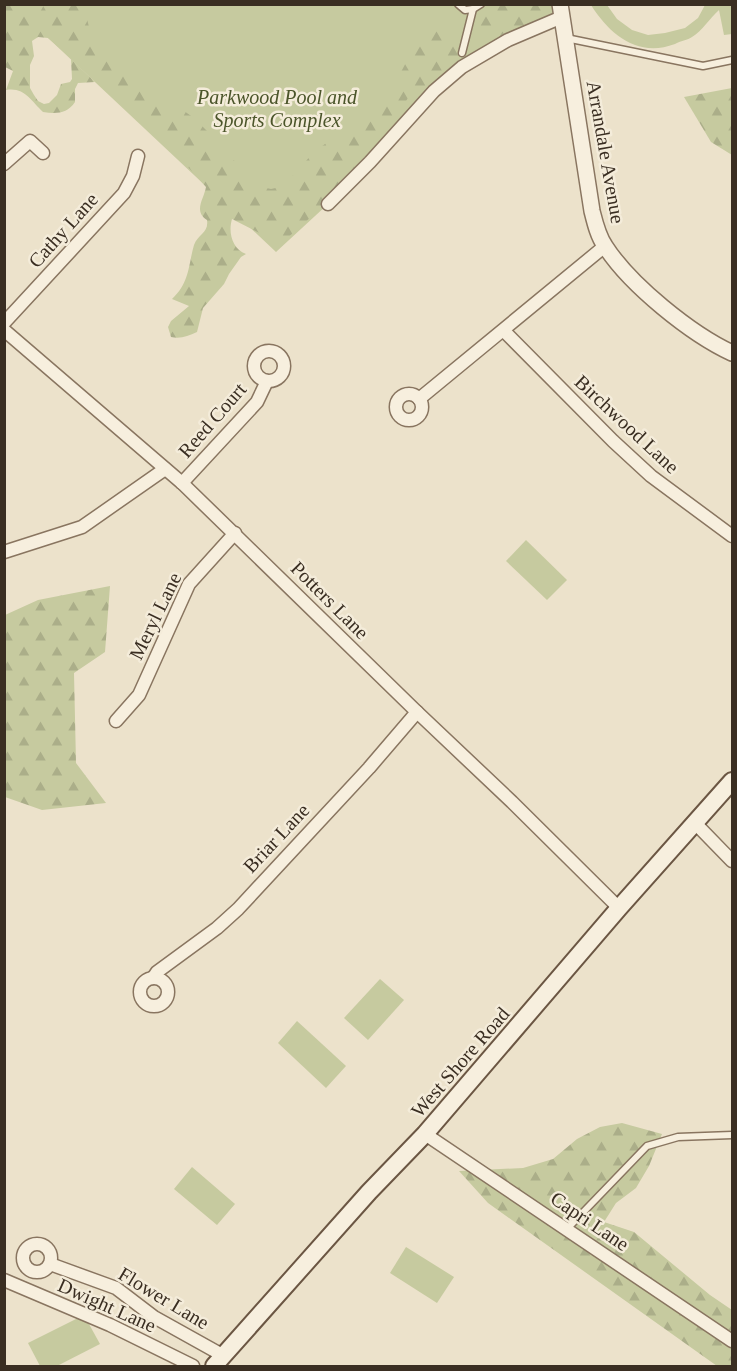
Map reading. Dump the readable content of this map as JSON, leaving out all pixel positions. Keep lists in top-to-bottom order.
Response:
{
  "streets": {
    "main road": ["West Shore Road"],
    "street": [
      "Arrandale Avenue",
      "Cathy Lane",
      "Reed Court",
      "Birchwood Lane",
      "Potters Lane",
      "Meryl Lane",
      "Briar Lane",
      "Capri Lane",
      "Flower Lane",
      "Dwight Lane"
    ]
  },
  "crossings": [
    ["Reed Court", "Potters Lane"],
    ["Potters Lane", "Meryl Lane"],
    ["Potters Lane", "Briar Lane"],
    ["Potters Lane", "West Shore Road"],
    ["West Shore Road", "Capri Lane"],
    ["West Shore Road", "Flower Lane"]
  ],
  "parks": ["Parkwood Pool and Sports Complex"]
}
